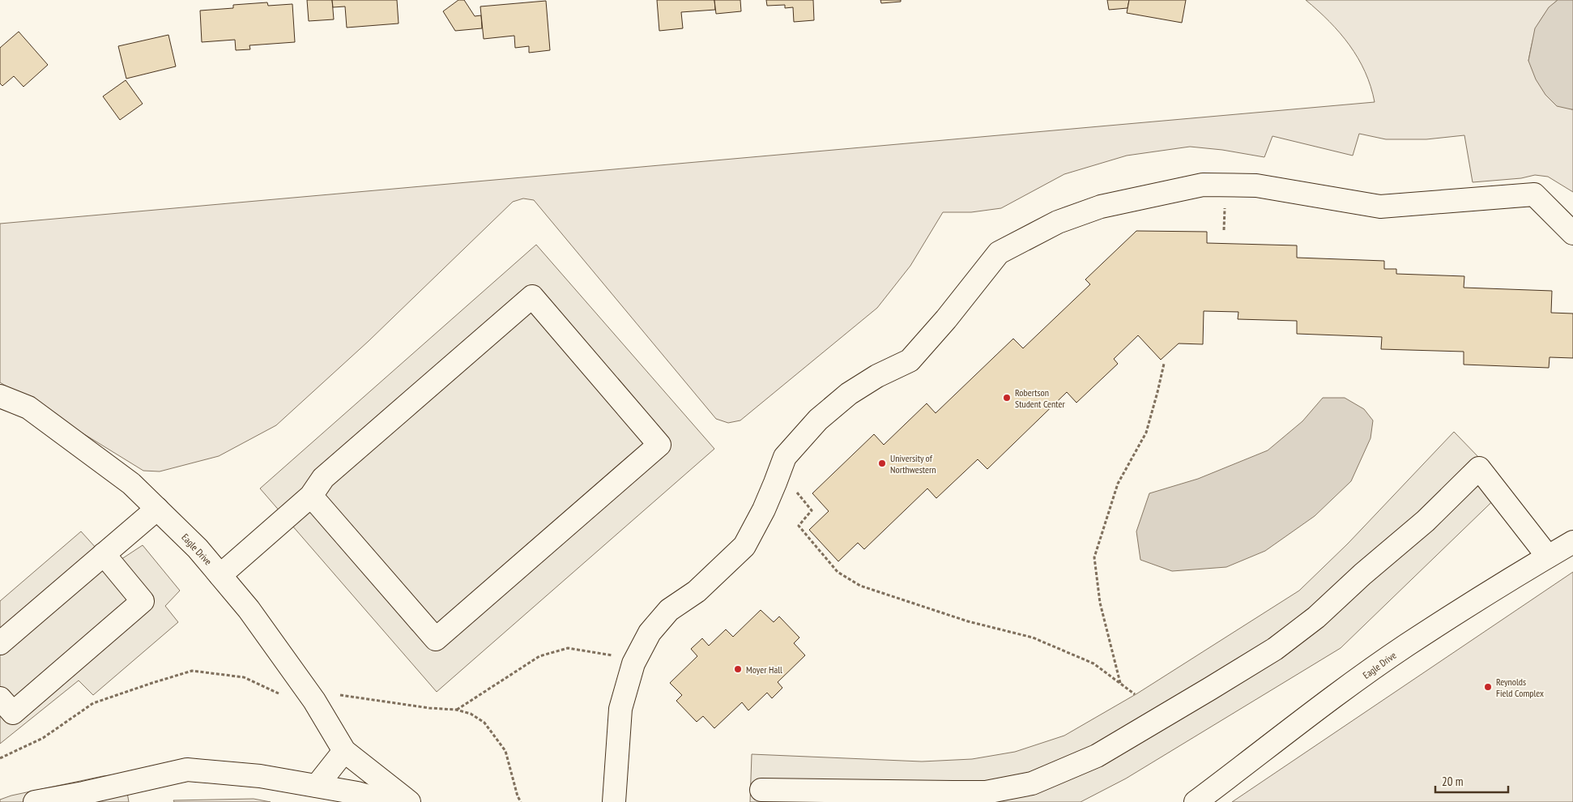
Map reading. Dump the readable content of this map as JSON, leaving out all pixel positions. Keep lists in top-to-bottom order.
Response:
{
  "streets": {
    "street": ["Eagle Drive"]
  },
  "places": [
    "Robertson Student Center",
    "University of Northwestern",
    "Moyer Hall",
    "Reynolds Field Complex"
  ],
  "scale_bar": "20 m"
}
